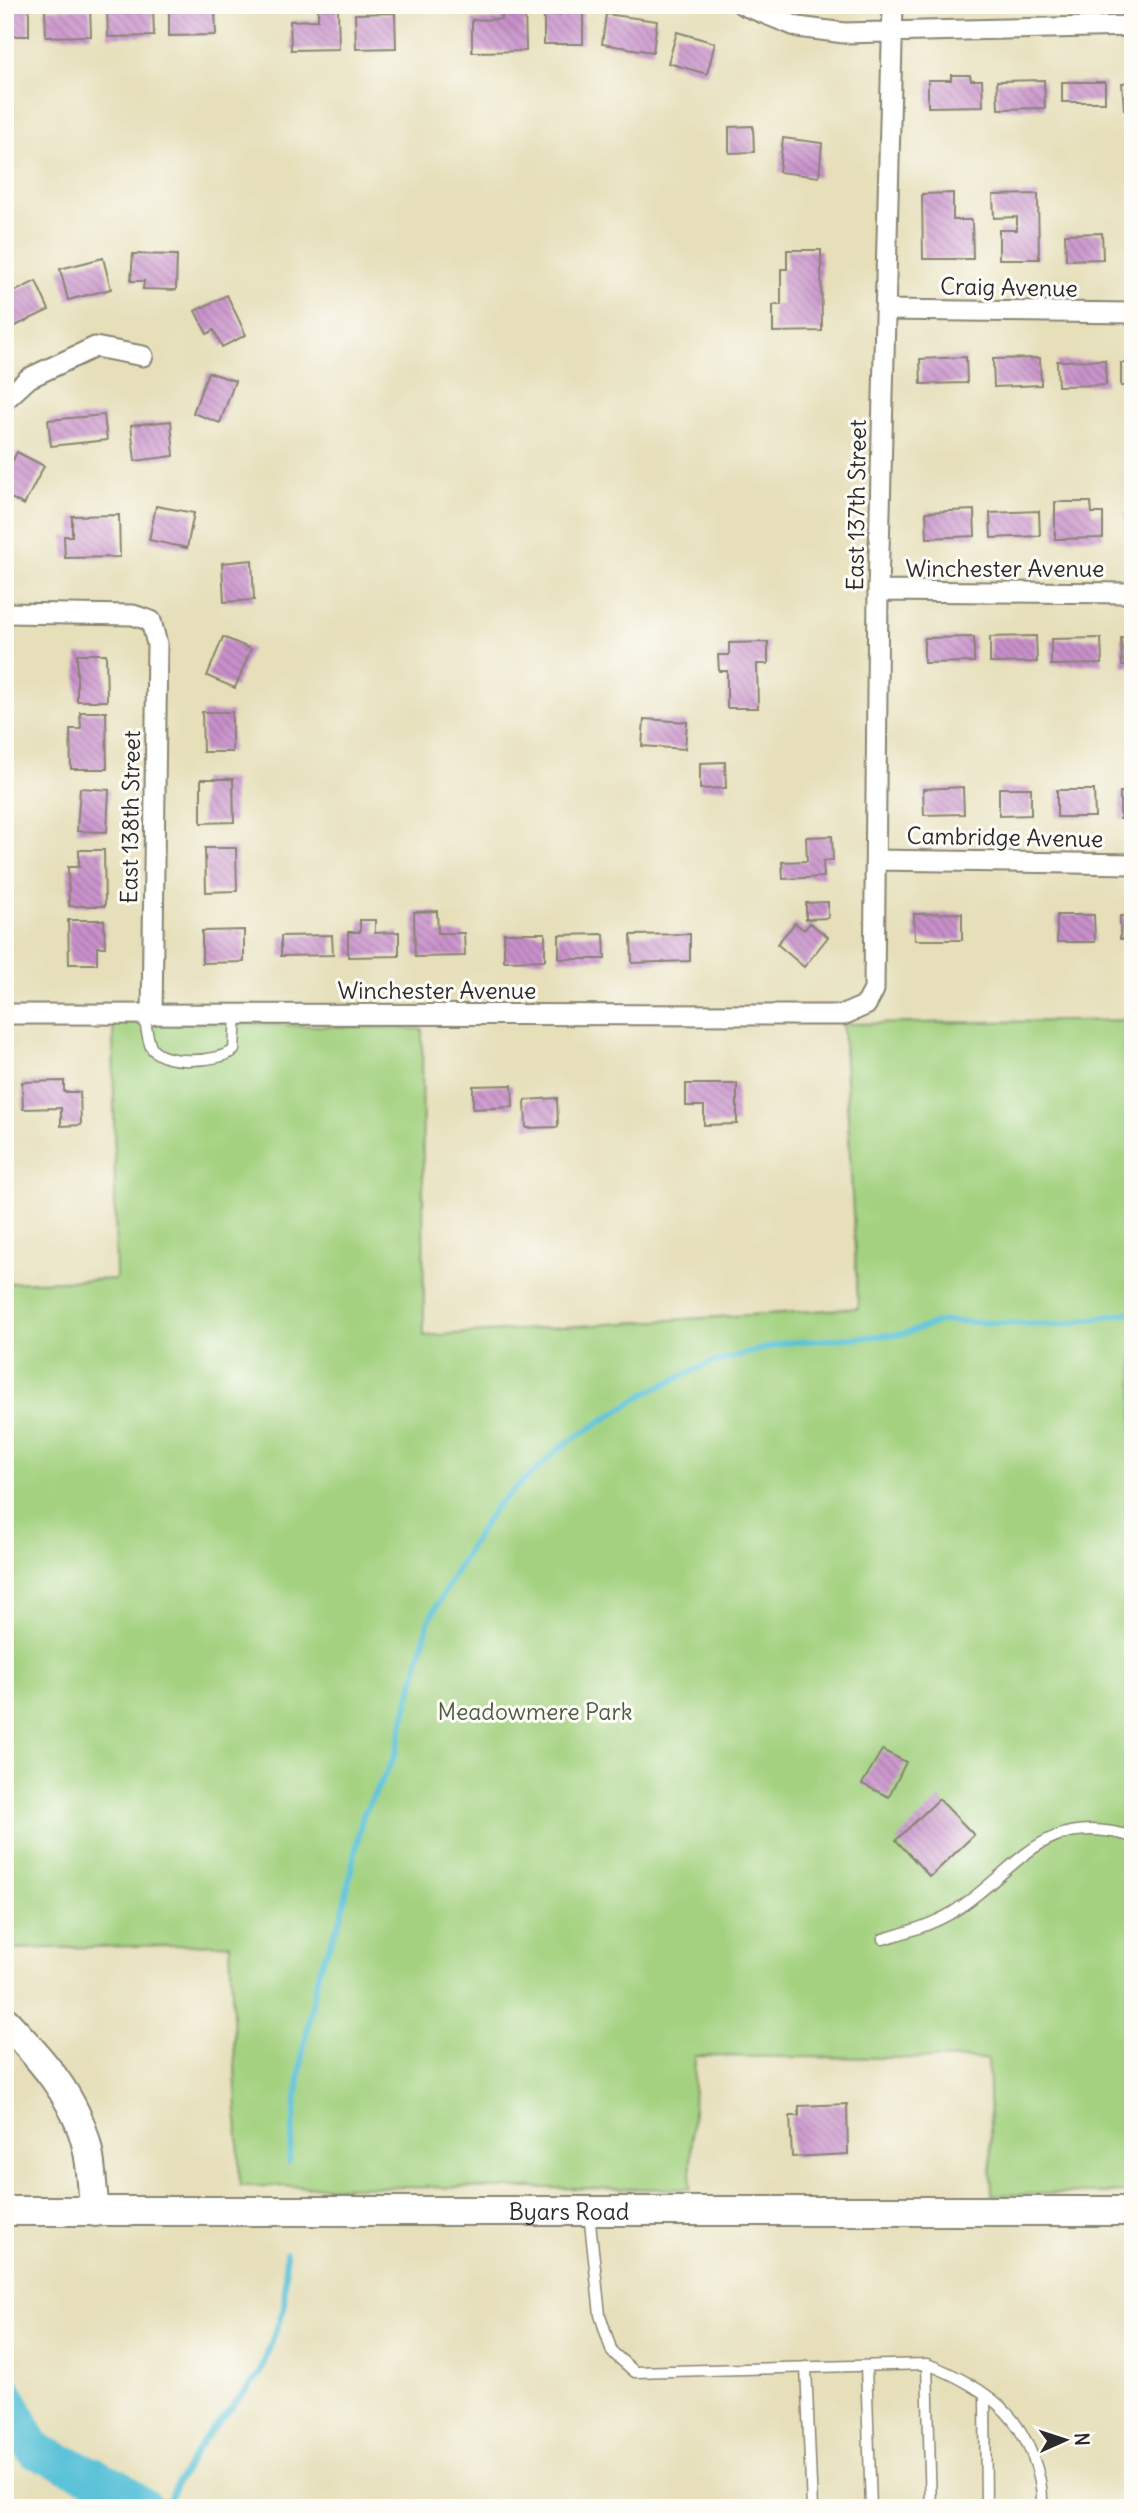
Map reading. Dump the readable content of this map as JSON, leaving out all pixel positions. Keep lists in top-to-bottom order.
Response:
{
  "streets": {
    "street": [
      "Craig Avenue",
      "East 137th Street",
      "Winchester Avenue",
      "East 138th Street",
      "Cambridge Avenue",
      "Byars Road"
    ]
  },
  "crossings": [
    ["Craig Avenue", "East 137th Street"],
    ["East 137th Street", "Winchester Avenue"],
    ["East 137th Street", "Cambridge Avenue"],
    ["Winchester Avenue", "East 138th Street"]
  ],
  "parks": ["Meadowmere Park"],
  "north": "right"
}
